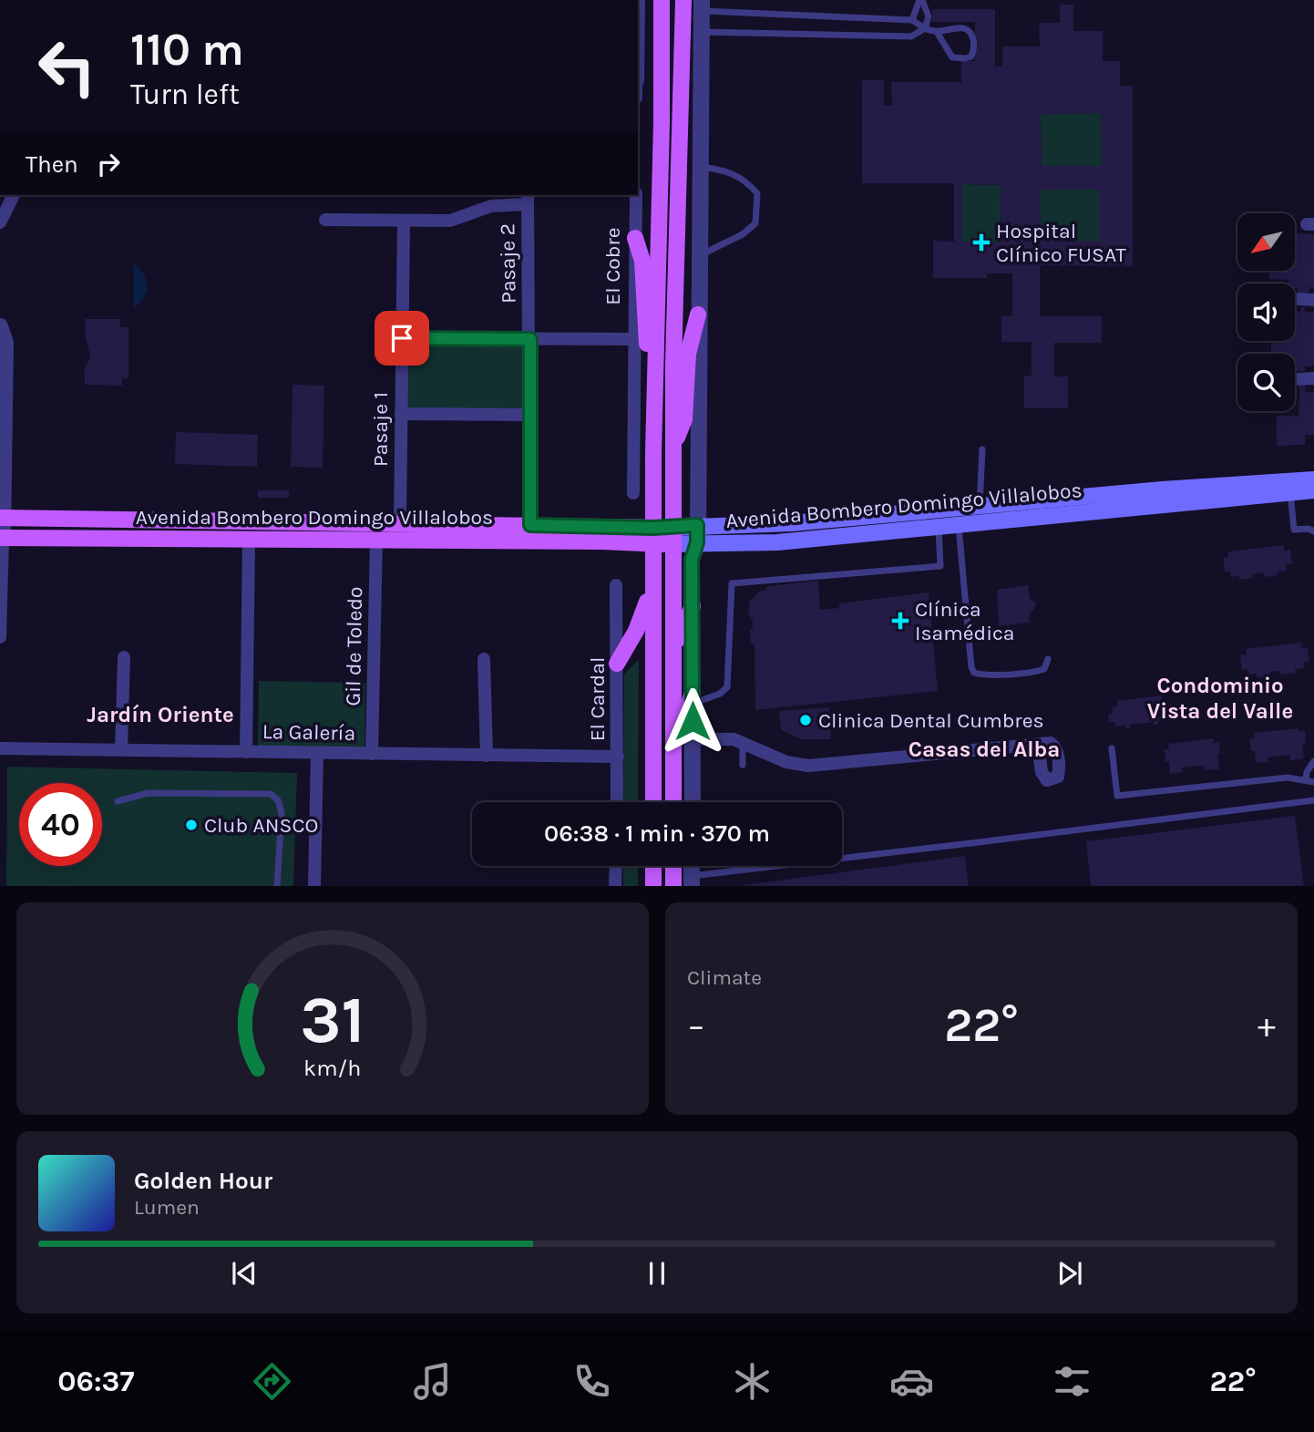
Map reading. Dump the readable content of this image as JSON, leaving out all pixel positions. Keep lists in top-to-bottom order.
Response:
{
  "streets": {
    "main road": ["Avenida Bombero Domingo Villalobos"],
    "street": [
      "Pasaje 2",
      "El Cobre",
      "Pasaje 1",
      "Gil de Toledo",
      "El Cardal",
      "La Galería"
    ]
  },
  "crossings": [
    ["Pasaje 2", "Avenida Bombero Domingo Villalobos"],
    ["Pasaje 1", "Avenida Bombero Domingo Villalobos"],
    ["Avenida Bombero Domingo Villalobos", "Gil de Toledo"],
    ["Gil de Toledo", "La Galería"],
    ["El Cardal", "La Galería"]
  ],
  "districts": ["Condominio Vista del Valle", "Jardín Oriente", "Casas del Alba"],
  "places": {
    "health": ["Hospital Clínico FUSAT", "Clínica Isamédica"],
    "other": ["Clinica Dental Cumbres", "Club ANSCO"]
  },
  "north": "bottom left",
  "page": {
    "turn": ["110 m", "Turn left"],
    "then": "Then",
    "limit": "40",
    "trip": "06:38 · 1 min · 370 m",
    "tile": "Climate",
    "heat": ["−", "22°", "+"],
    "song": ["Golden Hour", "Lumen"],
    "tabs": ["06:37", "22°"],
    "gauge": ["31", "km/h"]
  }
}
